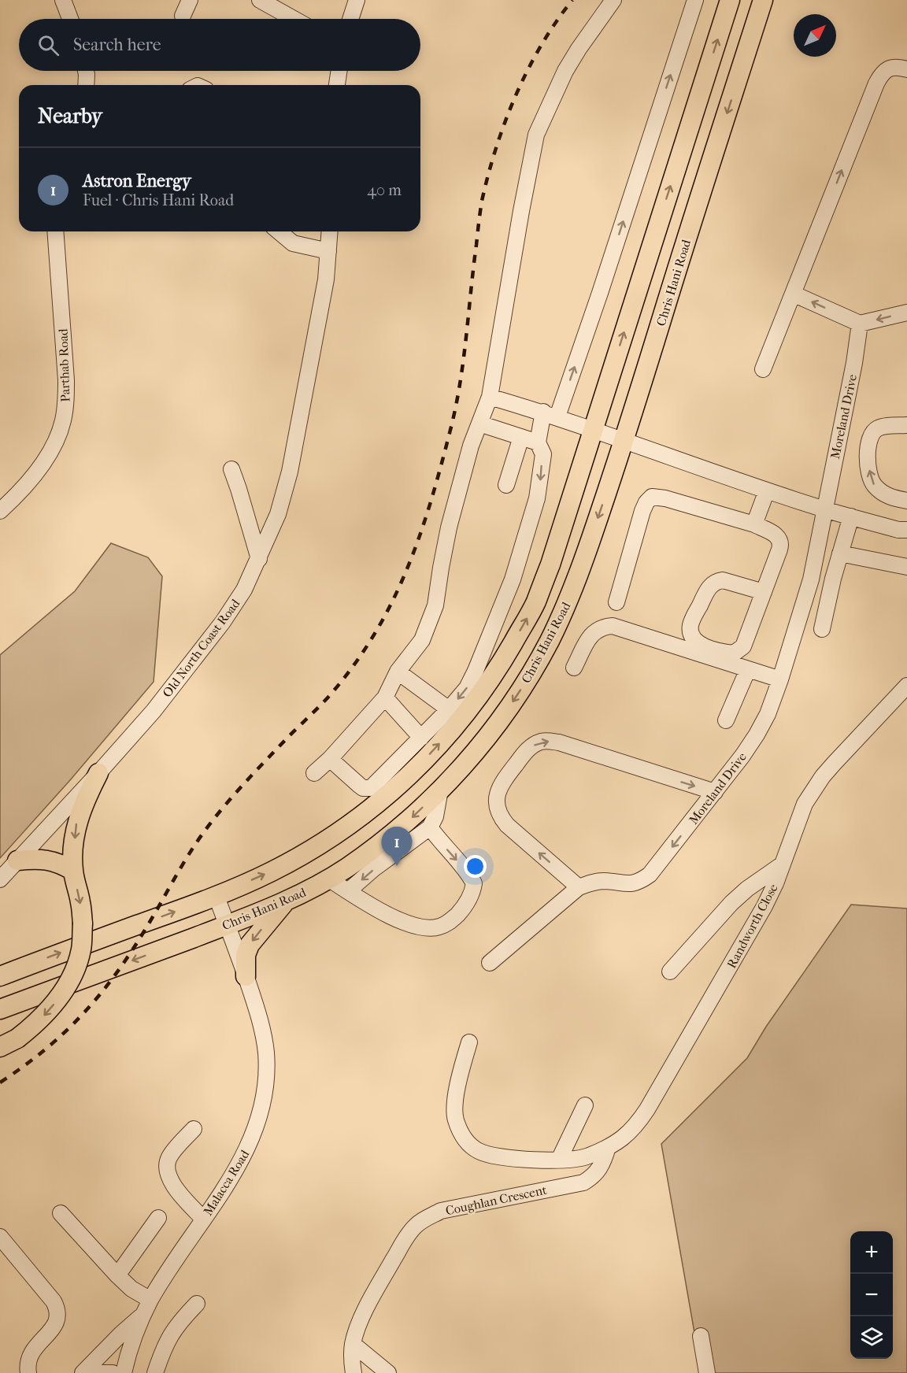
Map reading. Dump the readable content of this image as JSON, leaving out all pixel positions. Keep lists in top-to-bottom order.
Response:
{
  "streets": {
    "main road": ["Chris Hani Road"],
    "street": [
      "Parthab Road",
      "Moreland Drive",
      "Old North Coast Road",
      "Randworth Close",
      "Malacca Road",
      "Coughlan Crescent"
    ]
  },
  "crossings": [
    ["Chris Hani Road", "Malacca Road"],
    ["Randworth Close", "Coughlan Crescent"]
  ],
  "north": "top right",
  "page": {
    "search": "Search here",
    "heading": "Nearby",
    "list": [
      {
        "mark": "1",
        "name": "Astron Energy",
        "note": "Fuel · Chris Hani Road",
        "value": "40 m"
      }
    ],
    "pins": "1",
    "map_buttons": ["+", "−"]
  }
}
